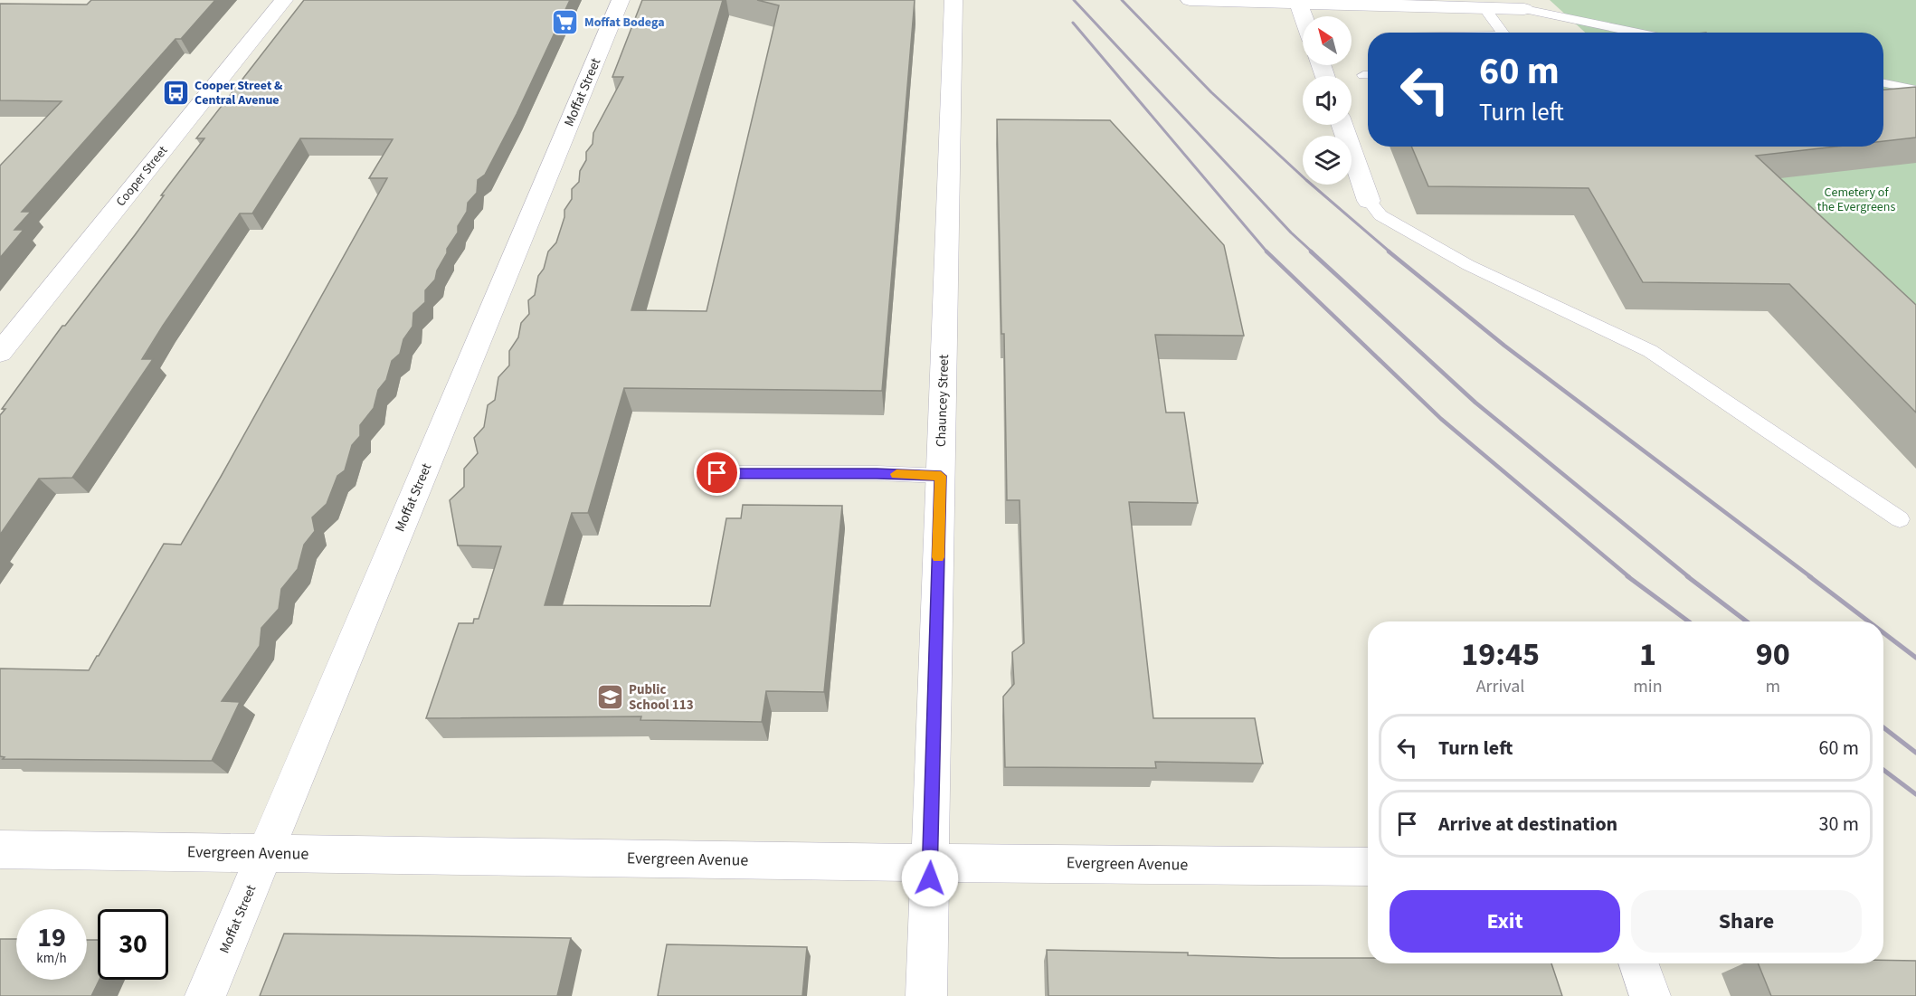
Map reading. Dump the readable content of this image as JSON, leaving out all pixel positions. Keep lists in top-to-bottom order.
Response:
{
  "streets": {
    "street": [
      "Moffat Street",
      "Cooper Street",
      "Chauncey Street",
      "Evergreen Avenue"
    ]
  },
  "crossings": [
    ["Moffat Street", "Evergreen Avenue"],
    ["Chauncey Street", "Evergreen Avenue"]
  ],
  "parks": ["Cemetery of the Evergreens"],
  "places": {
    "supermarket": ["Moffat Bodega"],
    "bus stop": ["Cooper Street & Central Avenue"],
    "school or university": ["Public School 113"]
  },
  "north": "top left",
  "page": {
    "turn": ["60 m", "Turn left"],
    "eta": [
      "19:45",
      "Arrival",
      "1",
      "min",
      "90",
      "m"
    ],
    "list": [
      {
        "name": "Turn left",
        "value": "60 m"
      },
      {
        "name": "Arrive at destination",
        "value": "30 m"
      }
    ],
    "buttons": ["Exit", "Share"],
    "speed": "19 km/h",
    "limit": "30"
  }
}
